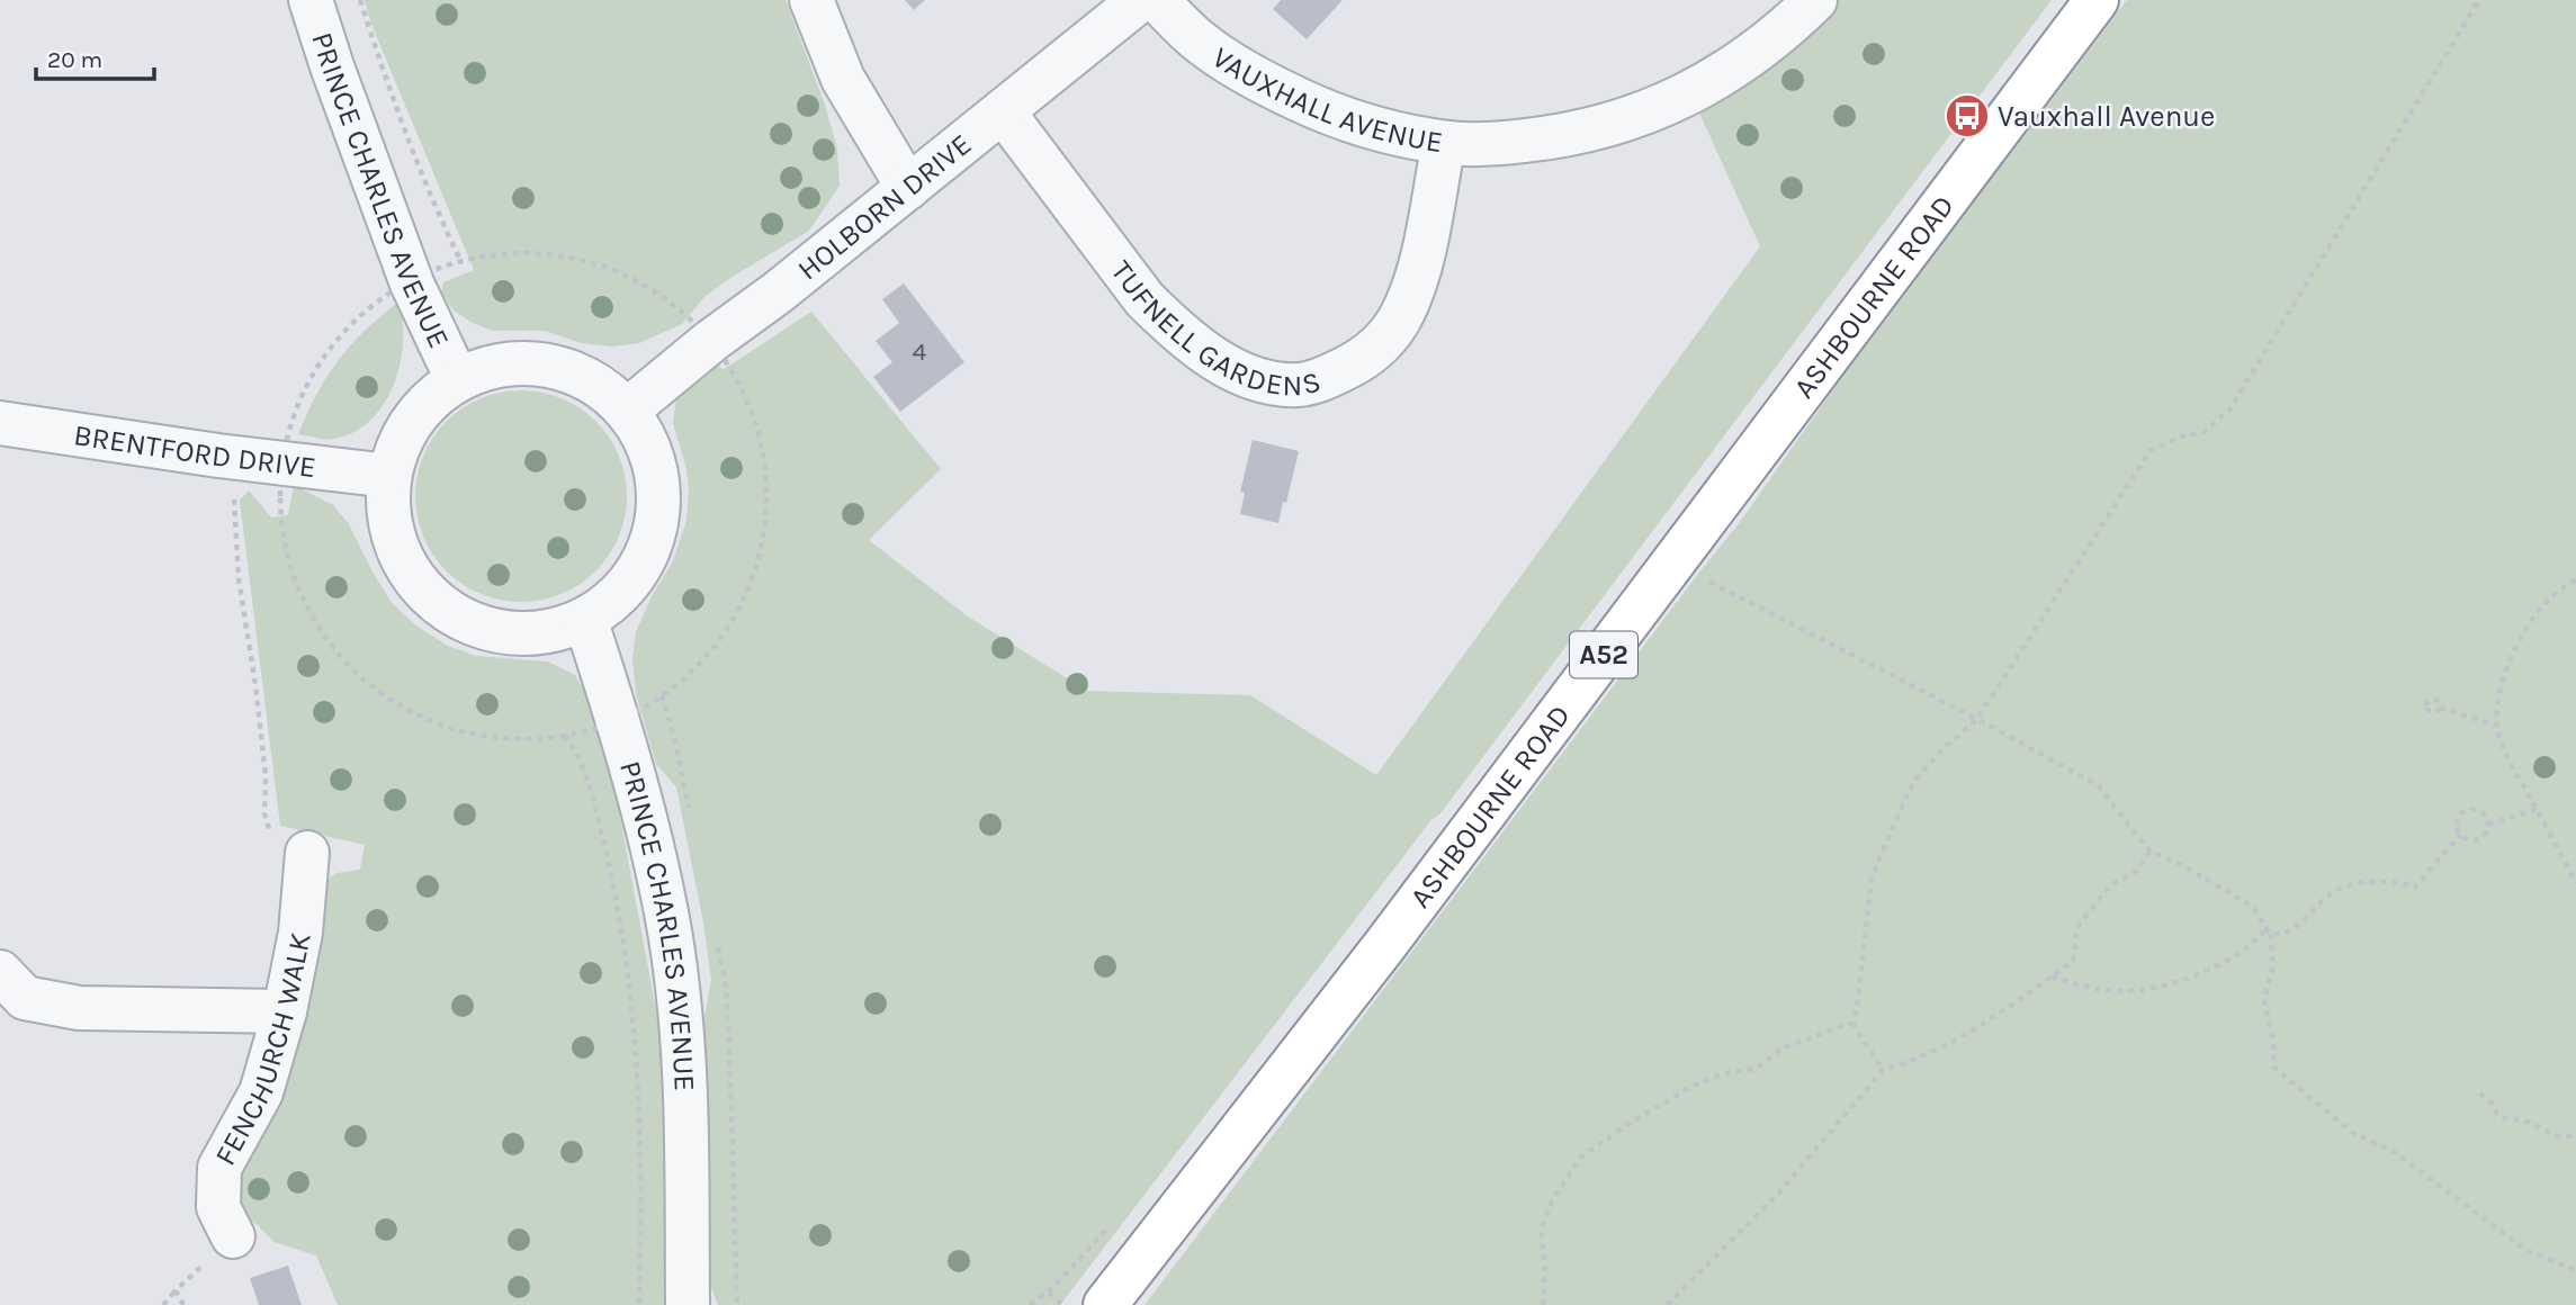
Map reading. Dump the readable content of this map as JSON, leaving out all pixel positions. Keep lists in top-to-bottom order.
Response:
{
  "streets": {
    "highway": ["ASHBOURNE ROAD", "A52"],
    "street": [
      "VAUXHALL AVENUE",
      "PRINCE CHARLES AVENUE",
      "HOLBORN DRIVE",
      "TUFNELL GARDENS",
      "BRENTFORD DRIVE",
      "FENCHURCH WALK"
    ]
  },
  "crossings": [
    ["VAUXHALL AVENUE", "TUFNELL GARDENS"],
    ["PRINCE CHARLES AVENUE", "HOLBORN DRIVE"],
    ["PRINCE CHARLES AVENUE", "BRENTFORD DRIVE"],
    ["HOLBORN DRIVE", "TUFNELL GARDENS"],
    ["HOLBORN DRIVE", "BRENTFORD DRIVE"]
  ],
  "places": {
    "bus stop": ["Vauxhall Avenue"]
  },
  "house_numbers": ["4"],
  "scale_bar": "20 m"
}
